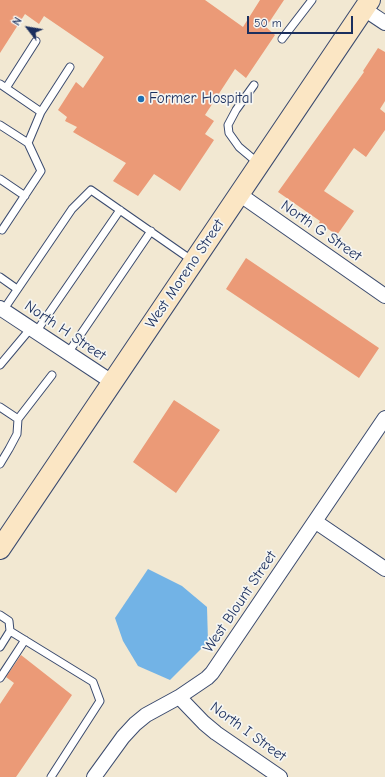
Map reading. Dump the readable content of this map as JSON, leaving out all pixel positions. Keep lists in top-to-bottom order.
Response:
{
  "streets": {
    "street": [
      "North G Street",
      "West Moreno Street",
      "North H Street",
      "West Blount Street",
      "North I Street"
    ]
  },
  "crossings": [
    ["North G Street", "West Moreno Street"],
    ["West Moreno Street", "North H Street"],
    ["West Blount Street", "North I Street"]
  ],
  "places": ["Former Hospital"],
  "scale_bar": "50 m",
  "north": "top left"
}
